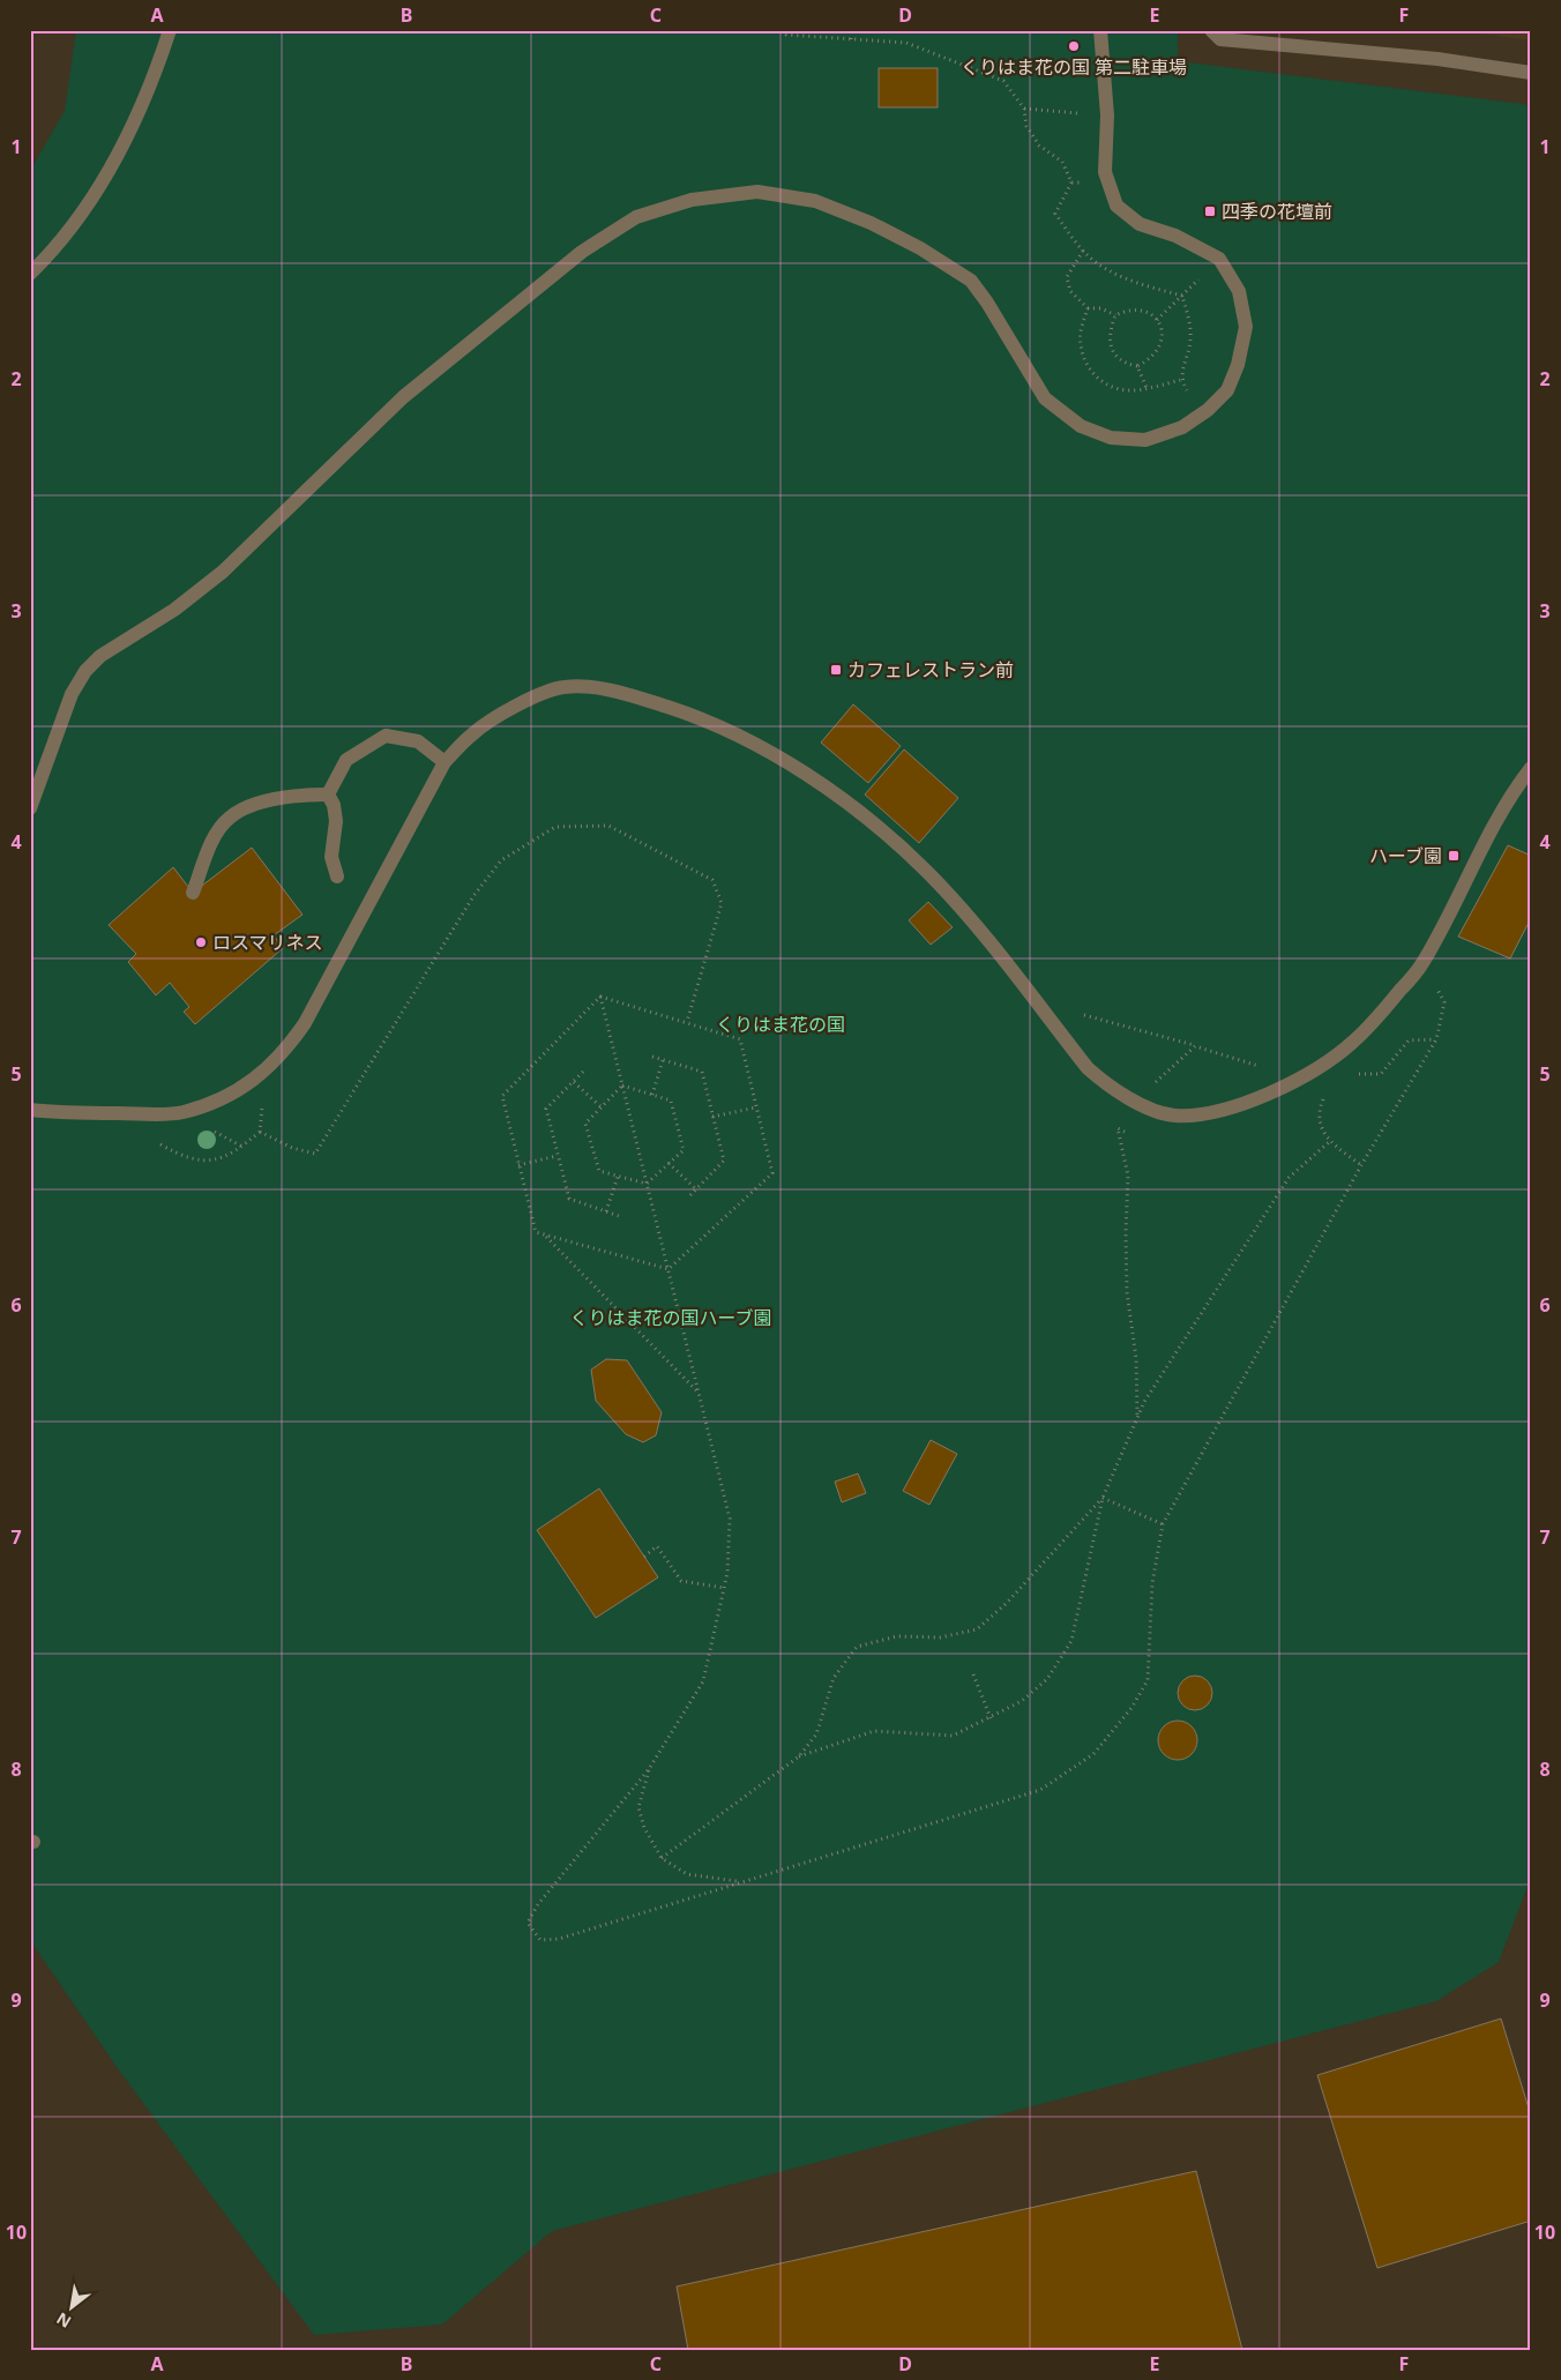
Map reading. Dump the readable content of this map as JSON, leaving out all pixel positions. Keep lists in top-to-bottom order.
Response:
{
  "parks": ["くりはま花の国", "くりはま花の国ハーブ園"],
  "places": {
    "other": ["くりはま花の国 第二駐車場", "ロスマリネス"],
    "transit": ["四季の花壇前", "カフェレストラン前", "ハーブ園"]
  },
  "north": "bottom left",
  "grid": {
    "columns": [
      "A",
      "B",
      "C",
      "D",
      "E",
      "F"
    ],
    "rows": [
      "1",
      "2",
      "3",
      "4",
      "5",
      "6",
      "7",
      "8",
      "9",
      "10"
    ]
  }
}
